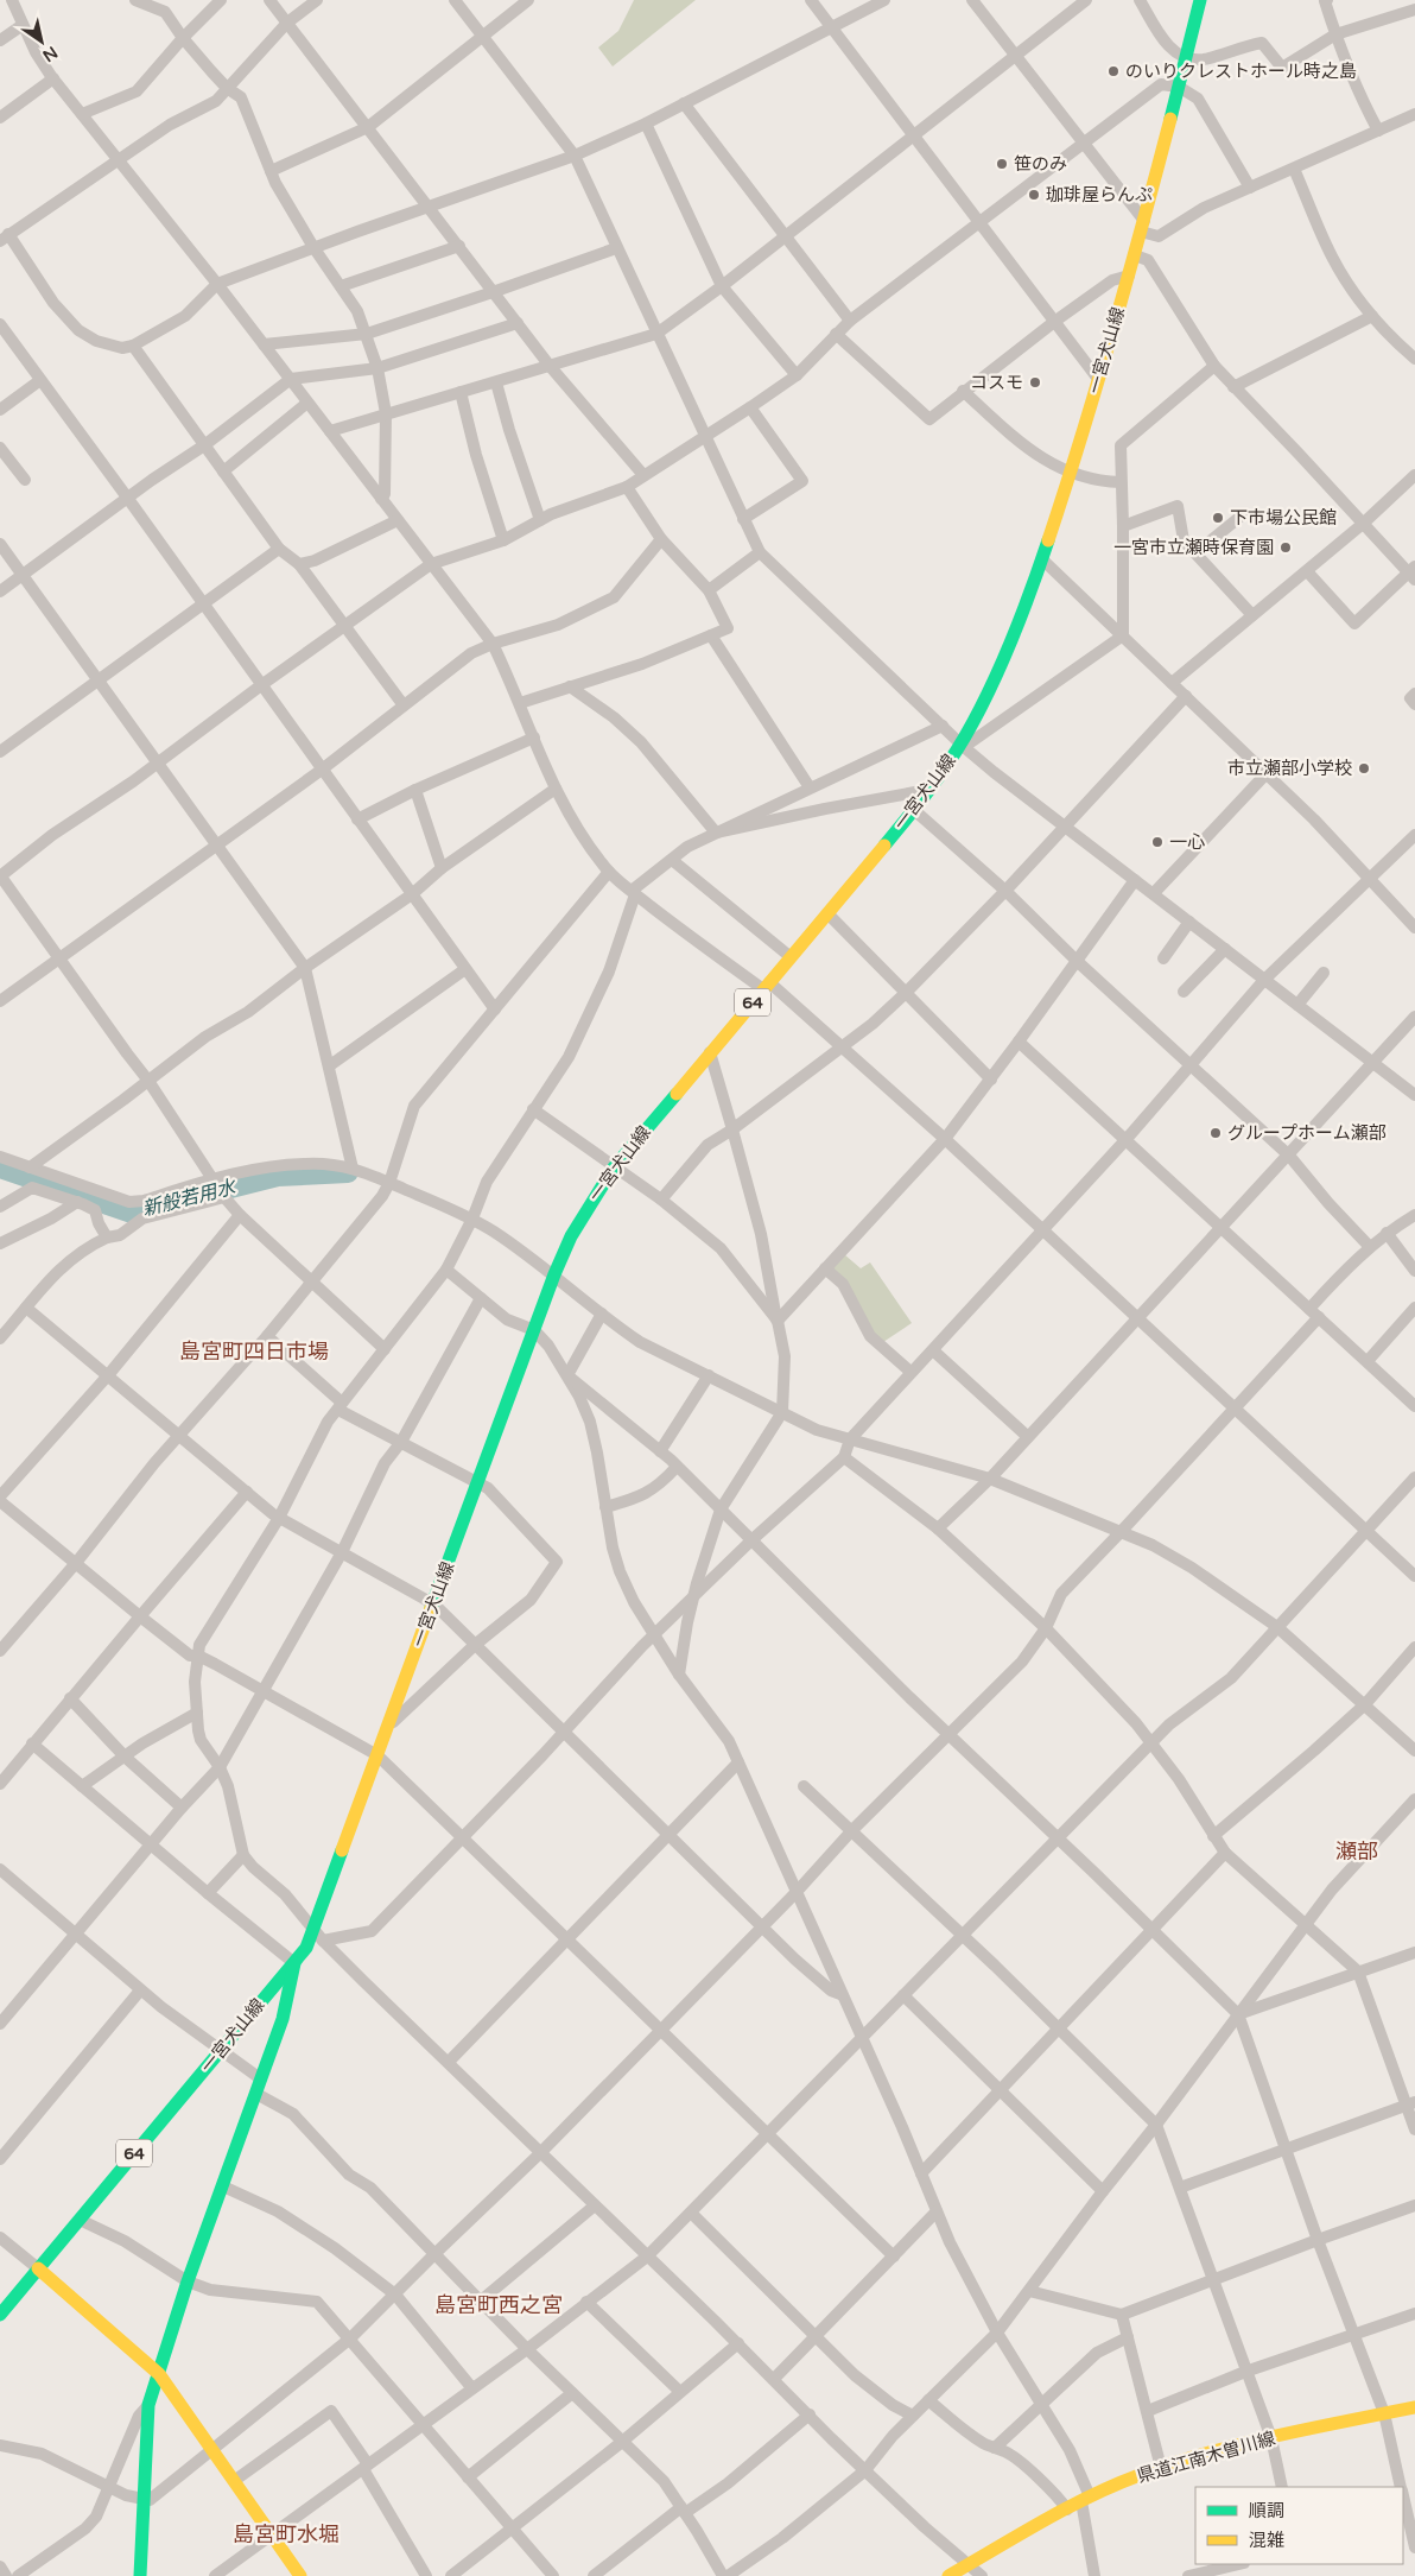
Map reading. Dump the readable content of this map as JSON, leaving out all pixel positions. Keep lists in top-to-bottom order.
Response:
{
  "streets": {
    "main road": ["一宮犬山線", "64", "県道江南木曽川線"]
  },
  "districts": [
    "島宮町四日市場",
    "瀬部",
    "島宮町西之宮",
    "島宮町水堀"
  ],
  "water": ["新般若用水"],
  "places": [
    "のいりクレストホール時之島",
    "笹のみ",
    "珈琲屋らんぷ",
    "コスモ",
    "下市場公民館",
    "一宮市立瀬時保育園",
    "市立瀬部小学校",
    "一心",
    "グループホーム瀬部"
  ],
  "legend": ["順調", "混雑"],
  "north": "bottom right"
}
